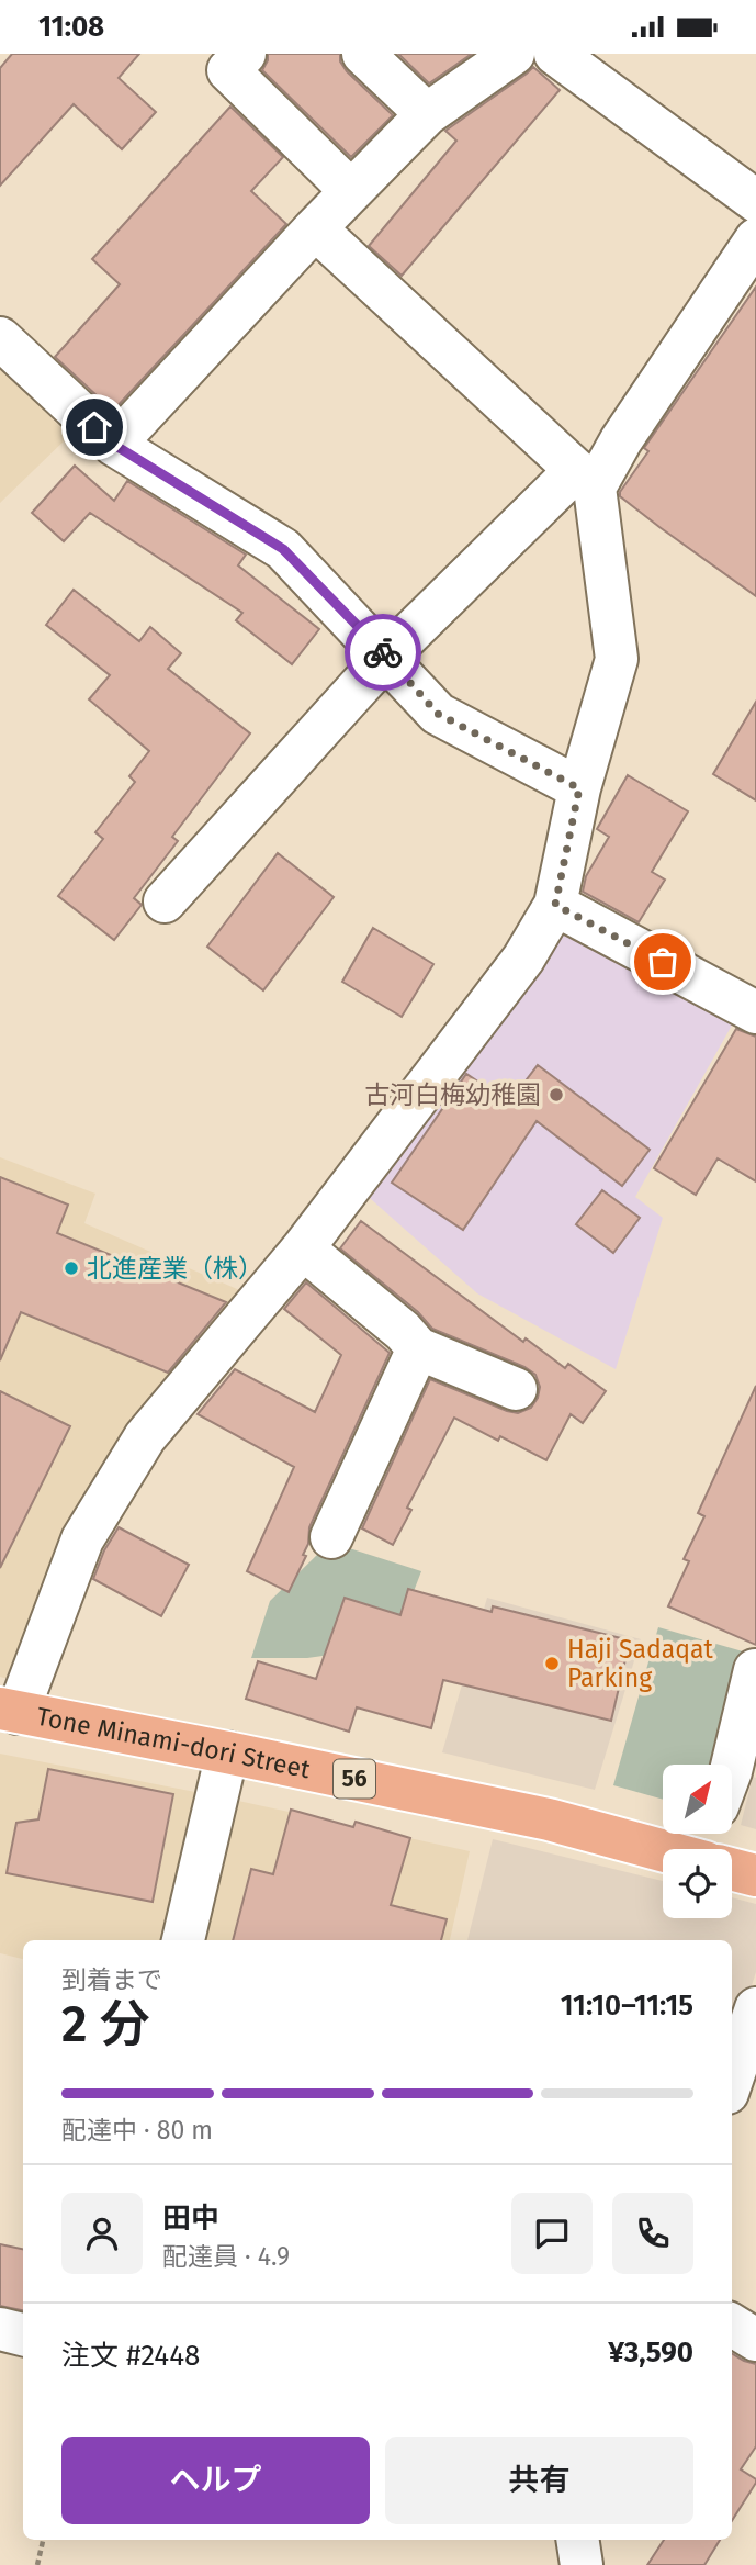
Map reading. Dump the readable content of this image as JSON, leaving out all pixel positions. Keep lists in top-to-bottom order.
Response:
{
  "streets": {
    "main road": ["Tone Minami-dori Street", "56"]
  },
  "places": ["古河白梅幼稚園", "北進産業（株）", "Haji Sadaqat Parking"],
  "north": "top right",
  "page": {
    "status": "11:08",
    "heading": ["2 分", "到着まで", "11:10–11:15"],
    "panel": [
      "田中",
      "配達員 · 4.9",
      "注文 #2448",
      "¥3,590"
    ],
    "bar": "配達中 · 80 m",
    "buttons": ["ヘルプ", "共有"]
  }
}
